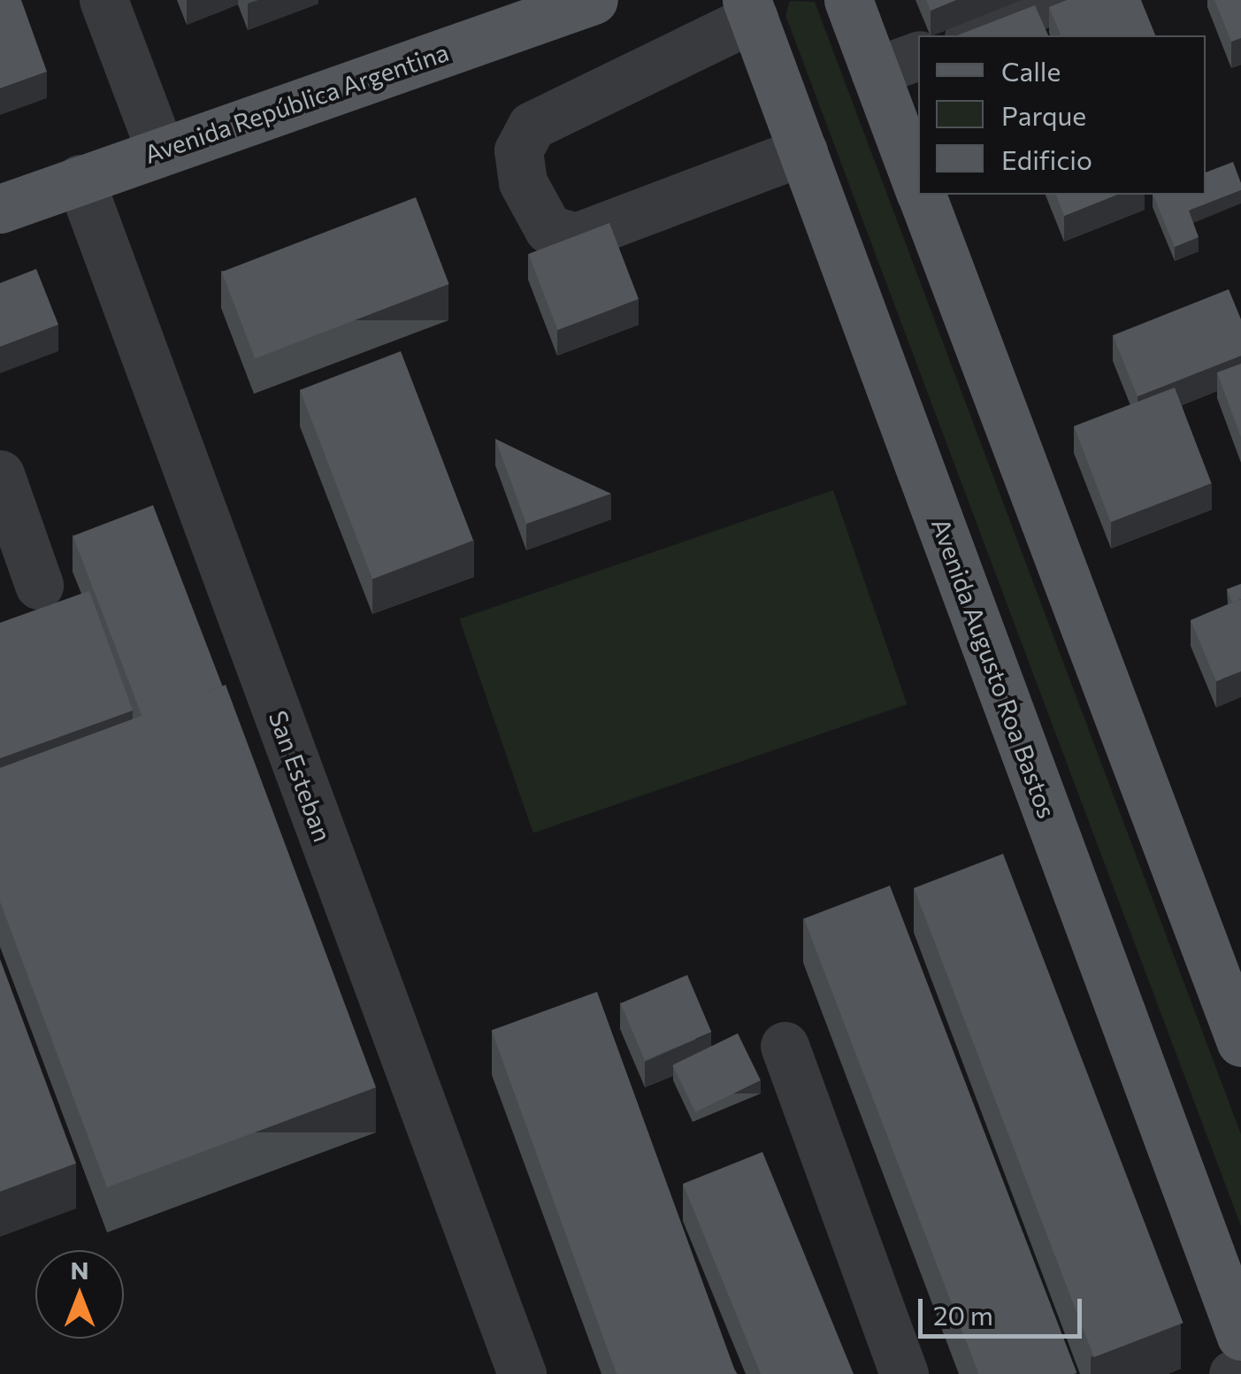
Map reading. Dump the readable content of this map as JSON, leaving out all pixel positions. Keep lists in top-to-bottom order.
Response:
{
  "streets": {
    "main road": ["Avenida República Argentina", "Avenida Augusto Roa Bastos"],
    "street": ["San Esteban"]
  },
  "crossings": [
    ["Avenida República Argentina", "San Esteban"]
  ],
  "legend": ["Calle", "Parque", "Edificio"],
  "scale_bar": "20 m",
  "north": "top"
}
